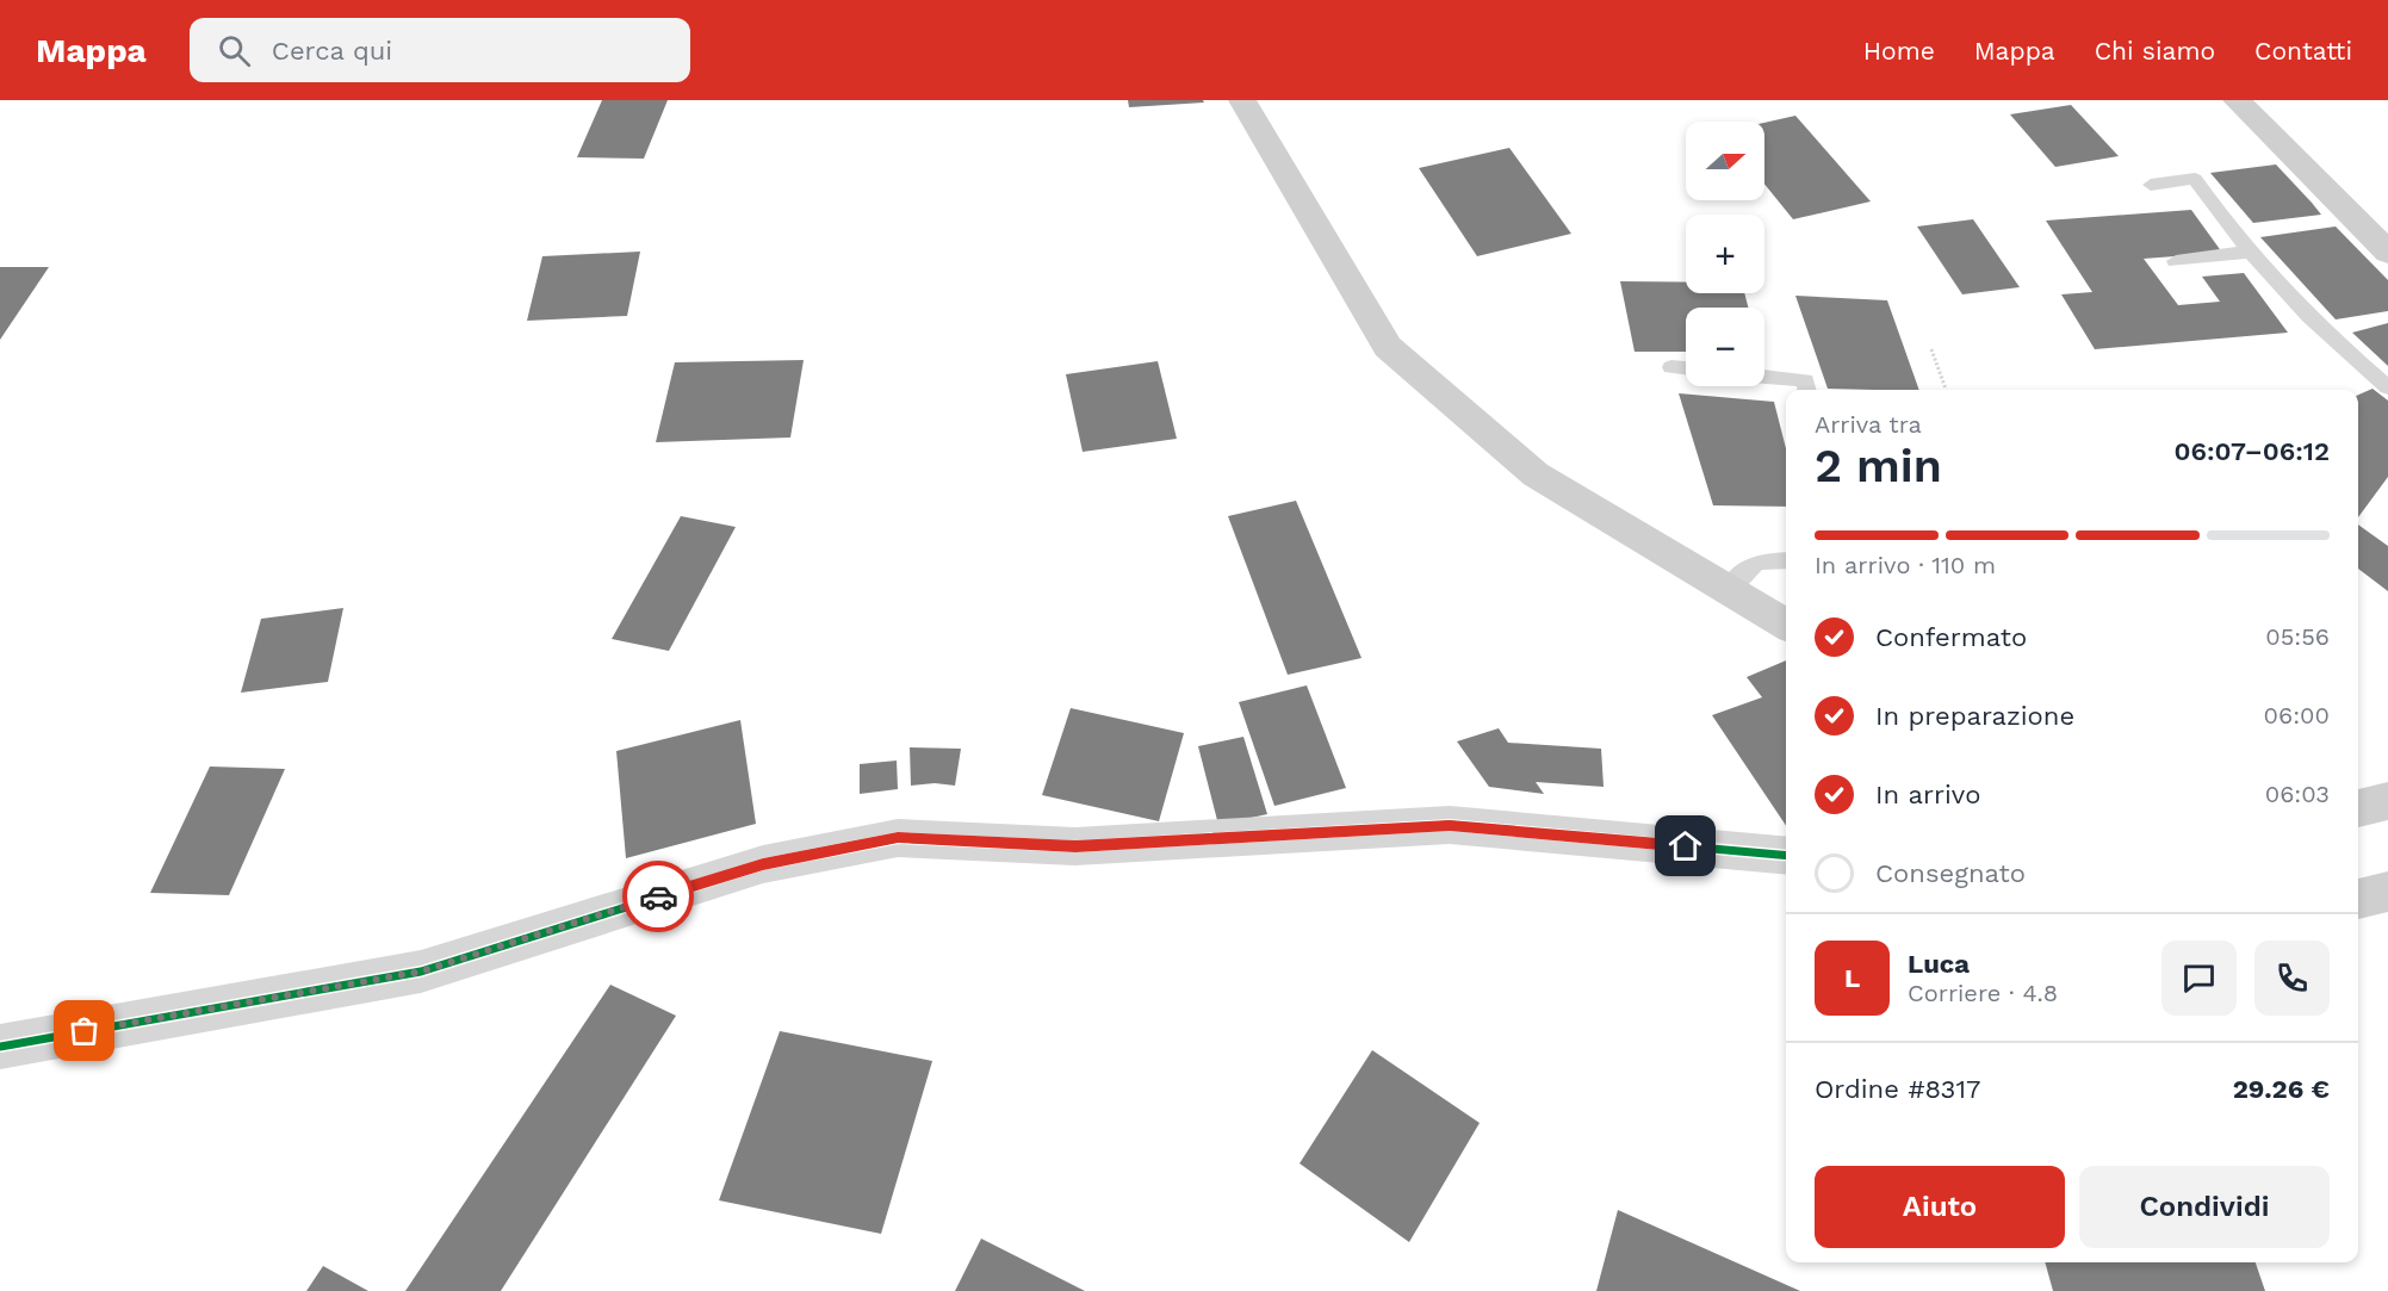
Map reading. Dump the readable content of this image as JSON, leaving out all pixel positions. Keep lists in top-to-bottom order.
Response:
{
  "north": "right",
  "page": {
    "header": "Mappa",
    "search": "Cerca qui",
    "nav": [
      "Home",
      "Mappa",
      "Chi siamo",
      "Contatti"
    ],
    "map_buttons": ["+", "−"],
    "heading": ["2 min", "Arriva tra", "06:07–06:12"],
    "panel": [
      "Luca",
      "Corriere · 4.8",
      "Ordine #8317",
      "29.26 €"
    ],
    "bar": "In arrivo · 110 m",
    "list": [
      ["Confermato", "05:56"],
      ["In preparazione", "06:00"],
      ["In arrivo", "06:03"],
      "Consegnato"
    ],
    "round": "L",
    "buttons": ["Aiuto", "Condividi"]
  }
}
